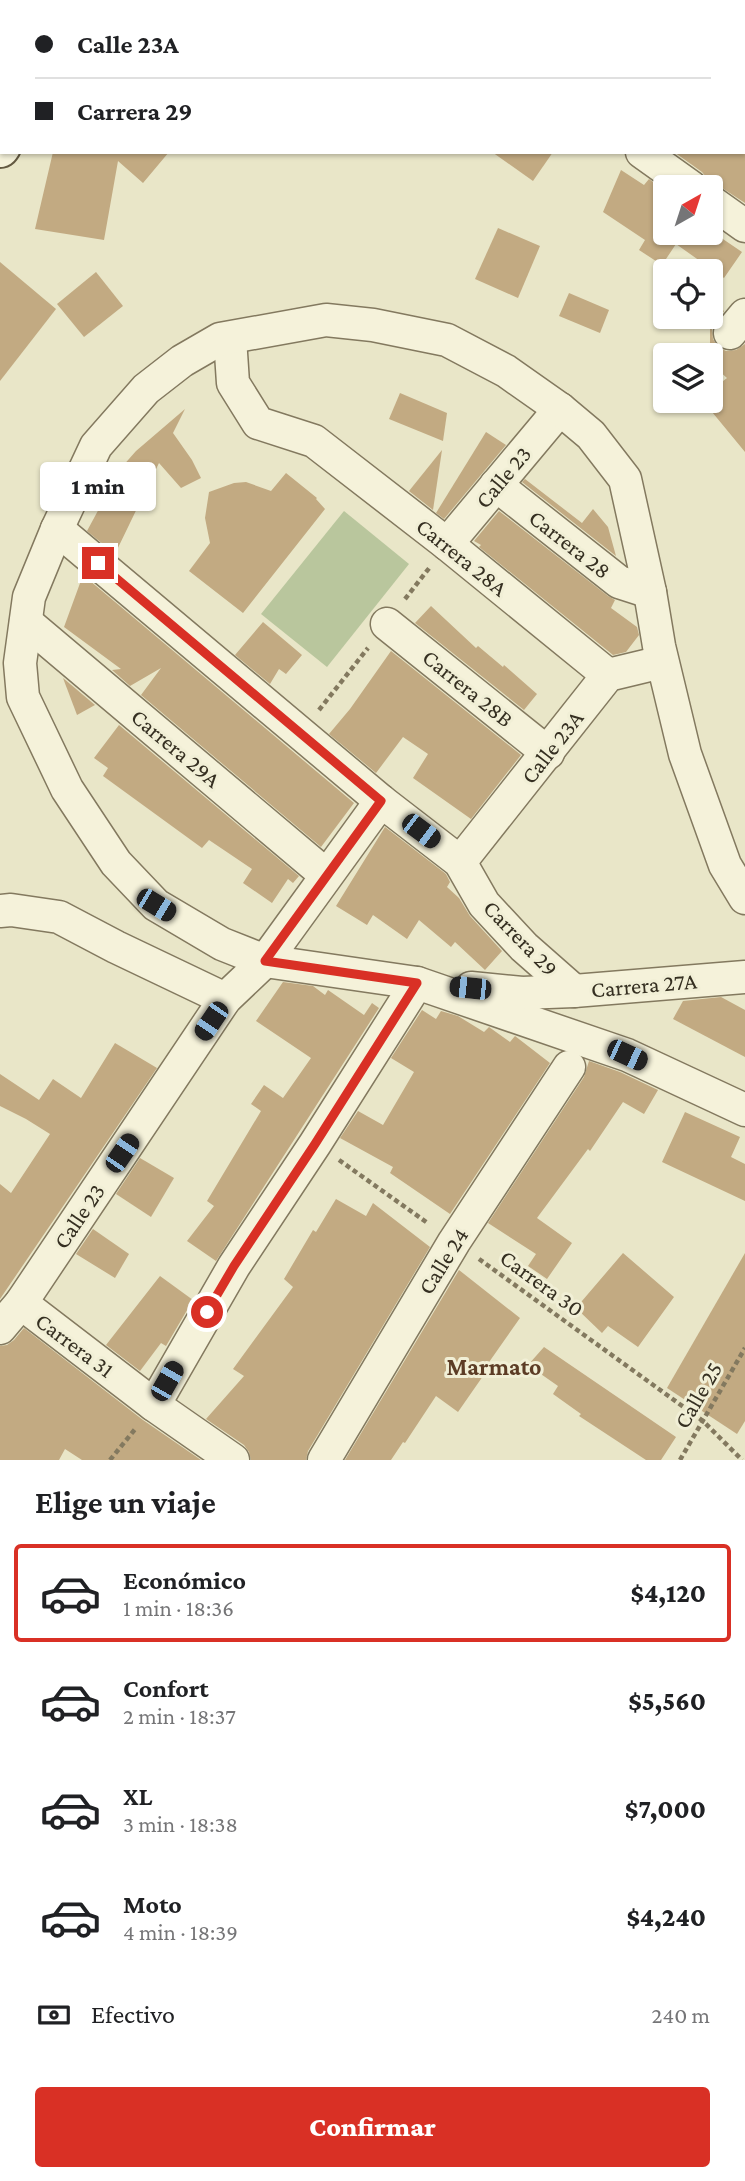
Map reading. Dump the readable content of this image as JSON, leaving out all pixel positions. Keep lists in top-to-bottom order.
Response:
{
  "streets": {
    "street": [
      "Calle 23",
      "Carrera 28",
      "Carrera 28A",
      "Carrera 28B",
      "Calle 23A",
      "Carrera 29A",
      "Carrera 29",
      "Carrera 27A",
      "Calle 24",
      "Carrera 31"
    ],
    "path": ["Carrera 30", "Calle 25"]
  },
  "crossings": [
    ["Calle 23", "Carrera 28"],
    ["Calle 23", "Carrera 28A"],
    ["Calle 23", "Carrera 29A"],
    ["Calle 23", "Carrera 29"],
    ["Calle 23", "Carrera 31"],
    ["Carrera 28A", "Calle 23A"],
    ["Carrera 28B", "Calle 23A"],
    ["Calle 23A", "Carrera 29"],
    ["Carrera 29", "Carrera 27A"],
    ["Calle 24", "Carrera 30"],
    ["Carrera 30", "Calle 25"]
  ],
  "districts": ["Marmato"],
  "north": "top right",
  "page": {
    "banner": ["Calle 23A", "Carrera 29"],
    "bubble": "1 min",
    "heading": "Elige un viaje",
    "list": [
      {
        "name": "Económico",
        "note": "1 min · 18:36",
        "value": "$4,120"
      },
      {
        "name": "Confort",
        "note": "2 min · 18:37",
        "value": "$5,560"
      },
      {
        "name": "XL",
        "note": "3 min · 18:38",
        "value": "$7,000"
      },
      {
        "name": "Moto",
        "note": "4 min · 18:39",
        "value": "$4,240"
      }
    ],
    "pay": ["Efectivo", "240 m"],
    "buttons": "Confirmar"
  }
}
